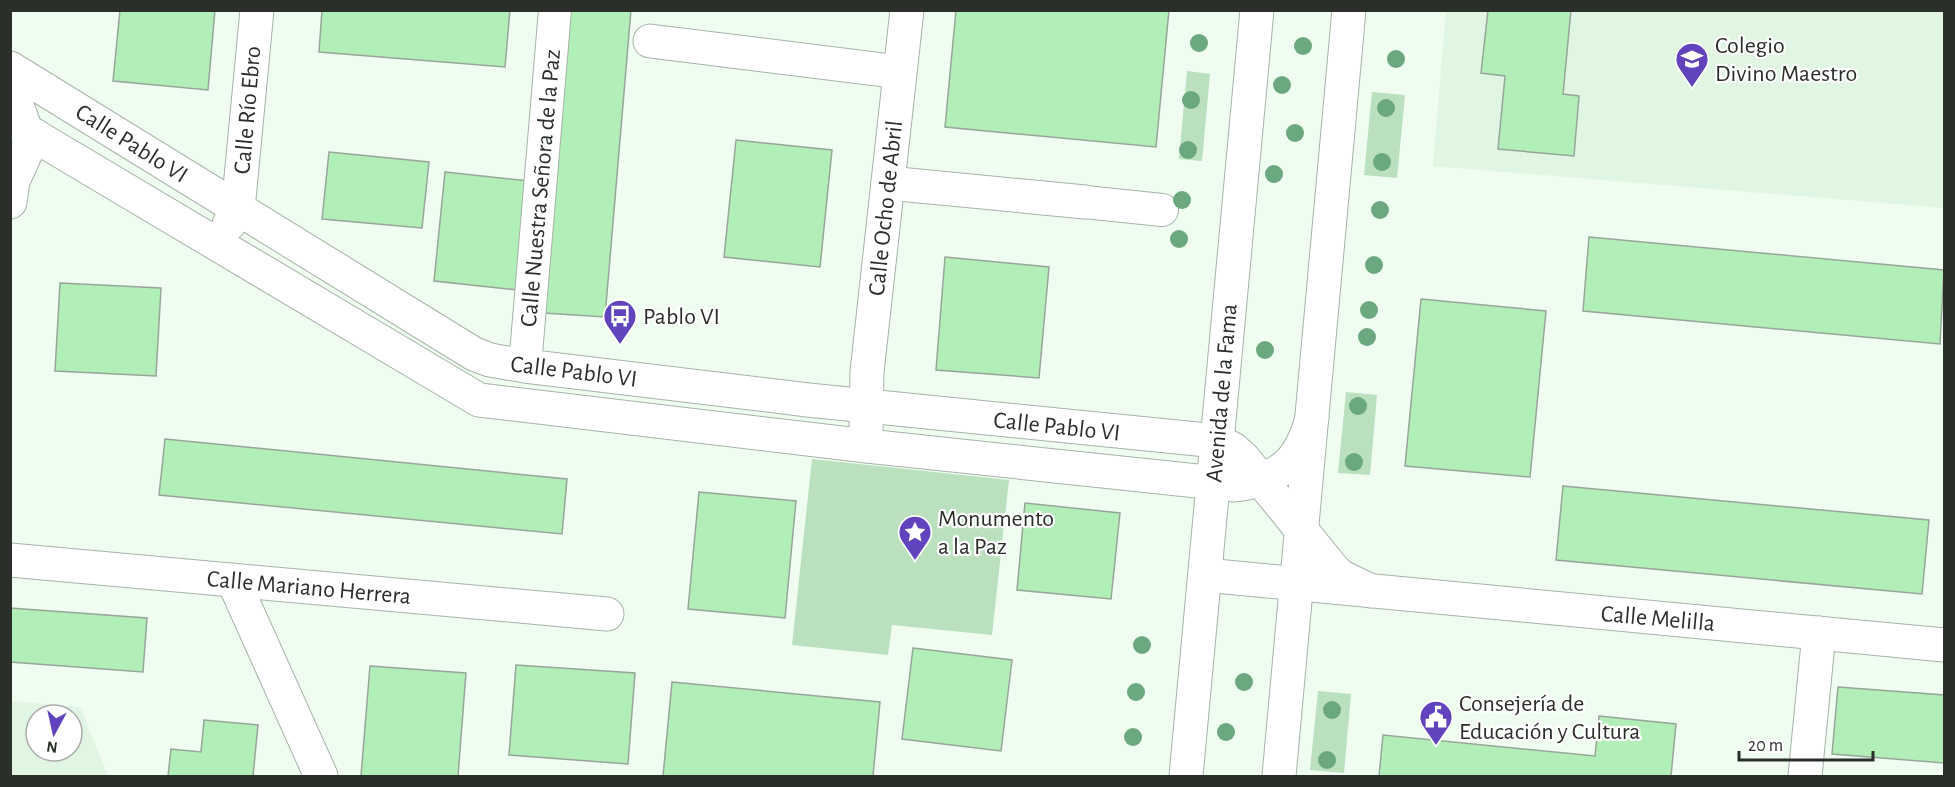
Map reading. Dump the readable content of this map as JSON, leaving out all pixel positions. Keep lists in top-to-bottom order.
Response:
{
  "streets": {
    "street": [
      "Calle Río Ebro",
      "Calle Pablo VI",
      "Calle Nuestra Señora de la Paz",
      "Calle Ocho de Abril",
      "Avenida de la Fama",
      "Calle Mariano Herrera",
      "Calle Melilla"
    ]
  },
  "crossings": [
    ["Calle Río Ebro", "Calle Pablo VI"],
    ["Calle Pablo VI", "Calle Nuestra Señora de la Paz"],
    ["Calle Pablo VI", "Calle Ocho de Abril"],
    ["Calle Pablo VI", "Avenida de la Fama"],
    ["Avenida de la Fama", "Calle Melilla"]
  ],
  "places": {
    "school or university": ["Colegio Divino Maestro"],
    "bus stop": ["Pablo VI"],
    "place": ["Monumento a la Paz"],
    "public building": ["Consejería de Educación y Cultura"]
  },
  "scale_bar": "20 m",
  "north": "bottom"
}
